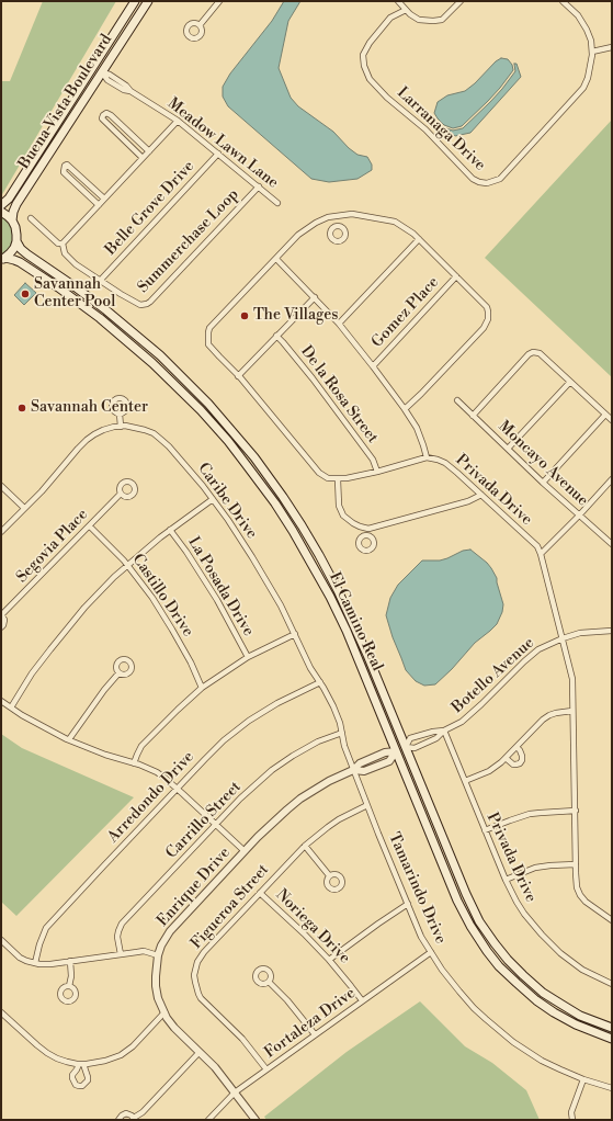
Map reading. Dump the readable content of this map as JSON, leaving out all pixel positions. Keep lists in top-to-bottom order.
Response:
{
  "streets": {
    "main road": ["Buena Vista Boulevard", "El Camino Real"],
    "street": [
      "Larranaga Drive",
      "Meadow Lawn Lane",
      "Belle Grove Drive",
      "Summerchase Loop",
      "Gomez Place",
      "De la Rosa Street",
      "Moncayo Avenue",
      "Privada Drive",
      "Caribe Drive",
      "Segovia Place",
      "La Posada Drive",
      "Castillo Drive",
      "Botello Avenue",
      "Arredondo Drive",
      "Carrillo Street",
      "Enrique Drive",
      "Tamarindo Drive",
      "Figueroa Street",
      "Noriega Drive",
      "Fortaleza Drive"
    ]
  },
  "crossings": [
    ["Buena Vista Boulevard", "Meadow Lawn Lane"],
    ["Meadow Lawn Lane", "Belle Grove Drive"],
    ["Meadow Lawn Lane", "Summerchase Loop"],
    ["Belle Grove Drive", "Summerchase Loop"],
    ["Privada Drive", "Botello Avenue"],
    ["Caribe Drive", "Arredondo Drive"],
    ["Caribe Drive", "Carrillo Street"],
    ["Caribe Drive", "Enrique Drive"],
    ["Caribe Drive", "Tamarindo Drive"],
    ["Segovia Place", "Castillo Drive"],
    ["El Camino Real", "Botello Avenue"],
    ["El Camino Real", "Enrique Drive"],
    ["Enrique Drive", "Tamarindo Drive"],
    ["Enrique Drive", "Fortaleza Drive"],
    ["Tamarindo Drive", "Figueroa Street"],
    ["Tamarindo Drive", "Fortaleza Drive"],
    ["Figueroa Street", "Noriega Drive"],
    ["Figueroa Street", "Fortaleza Drive"],
    ["Noriega Drive", "Fortaleza Drive"]
  ],
  "places": ["Savannah Center Pool", "The Villages", "Savannah Center"]
}
